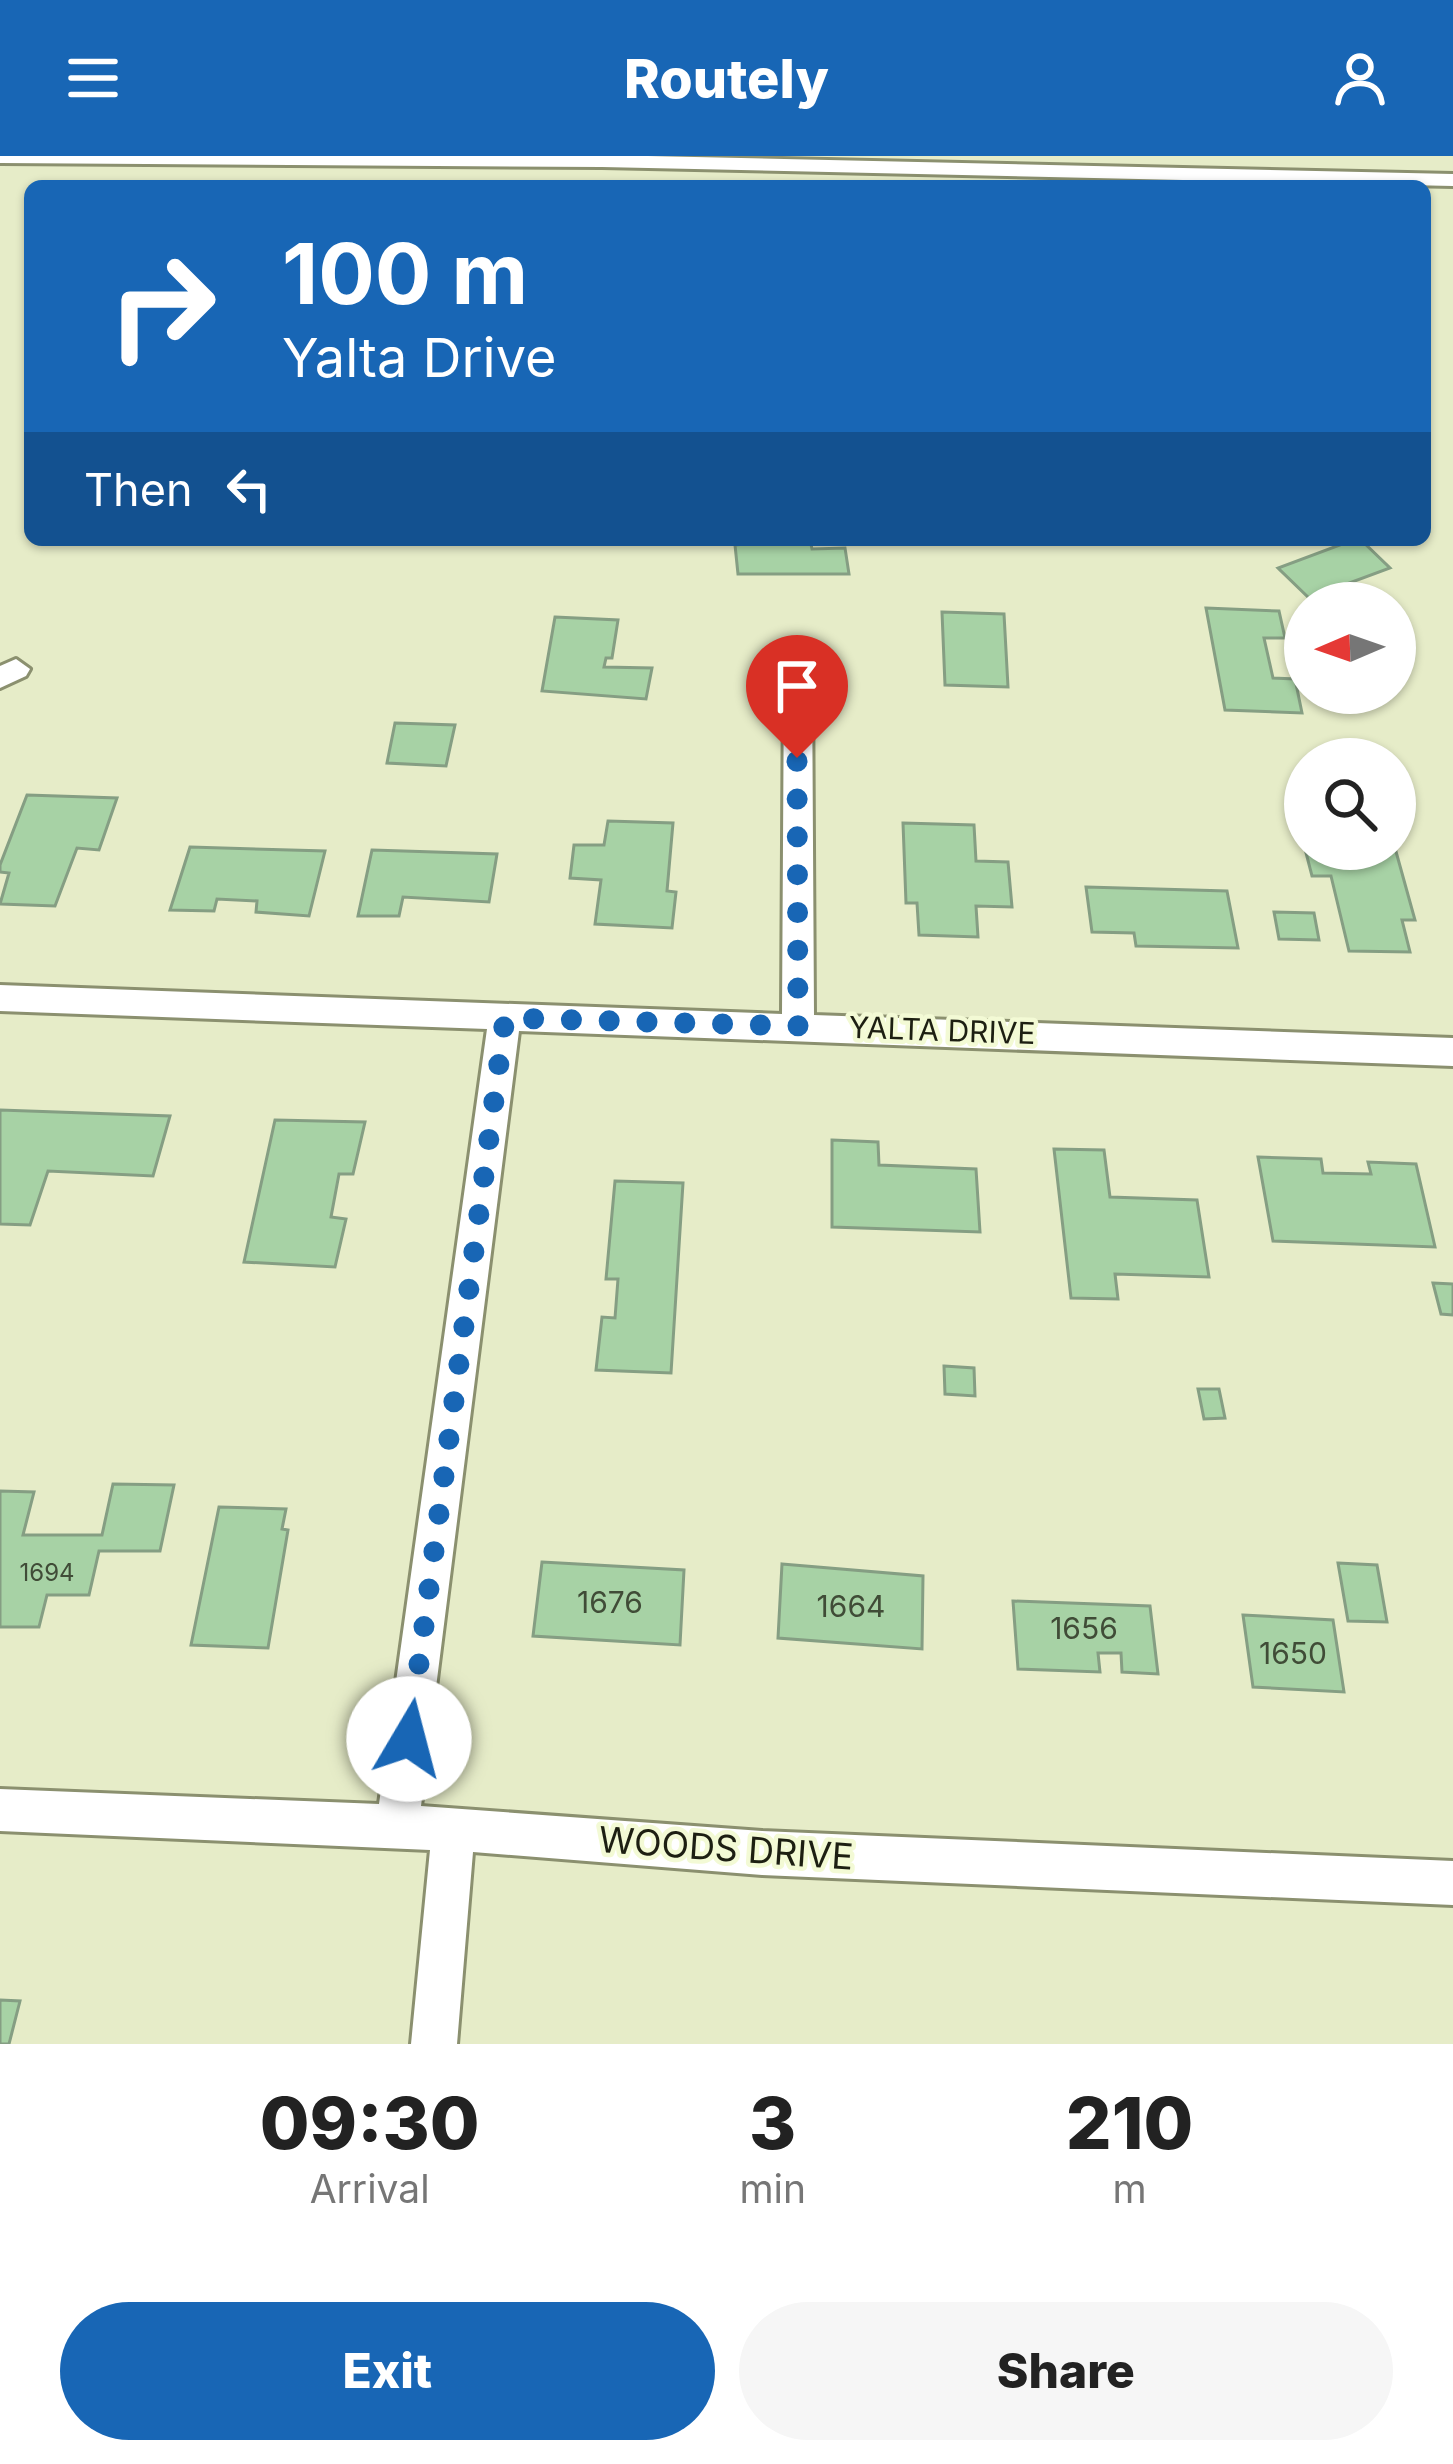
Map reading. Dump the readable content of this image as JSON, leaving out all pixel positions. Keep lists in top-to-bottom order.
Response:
{
  "streets": {
    "street": ["YALTA DRIVE", "WOODS DRIVE"]
  },
  "house_numbers": [
    "1694",
    "1676",
    "1664",
    "1656",
    "1650"
  ],
  "north": "left",
  "page": {
    "header": "Routely",
    "turn": ["100 m", "Yalta Drive"],
    "then": "Then",
    "eta": [
      "09:30",
      "Arrival",
      "3",
      "min",
      "210",
      "m"
    ],
    "buttons": ["Exit", "Share"]
  }
}
